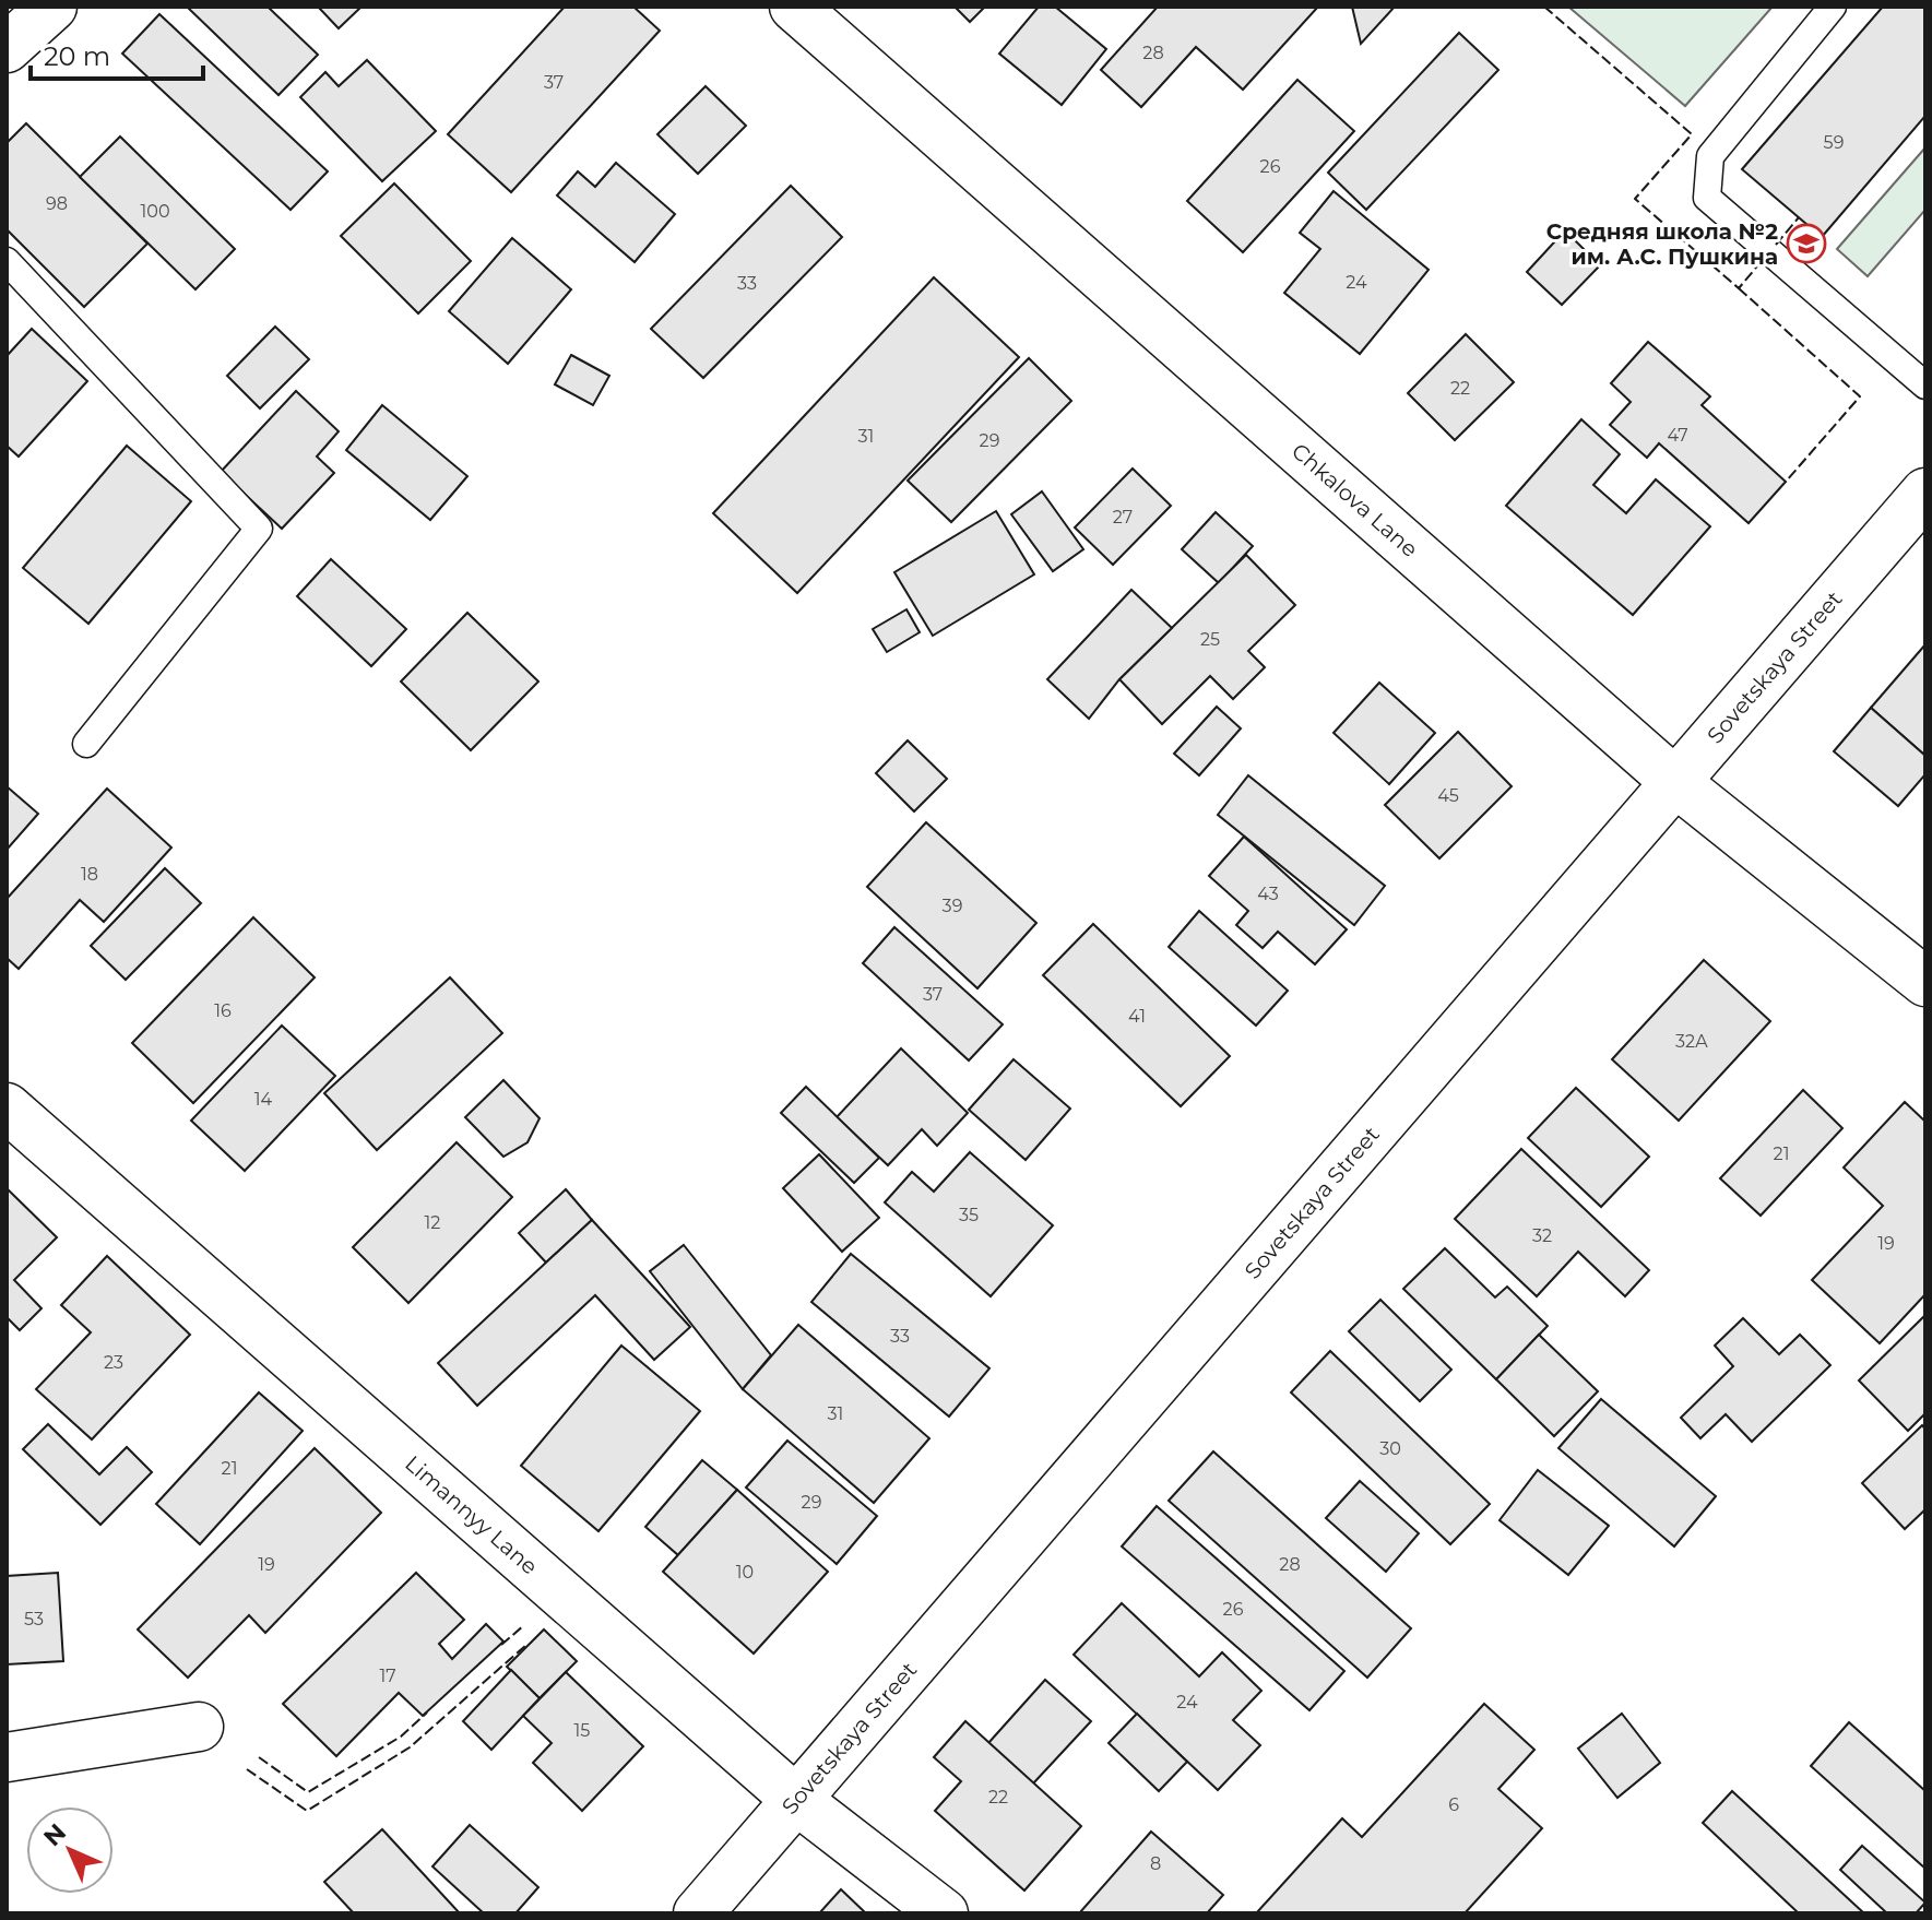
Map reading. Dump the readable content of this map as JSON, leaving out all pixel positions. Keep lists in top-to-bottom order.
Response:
{
  "streets": {
    "street": ["Chkalova Lane", "Sovetskaya Street", "Limannyy Lane"]
  },
  "crossings": [
    ["Chkalova Lane", "Sovetskaya Street"],
    ["Sovetskaya Street", "Limannyy Lane"]
  ],
  "places": {
    "school or university": ["Средняя школа №2 им. А.С. Пушкина"]
  },
  "house_numbers": [
    "28",
    "37",
    "59",
    "26",
    "98",
    "100",
    "24",
    "33",
    "22",
    "47",
    "31",
    "29",
    "27",
    "25",
    "45",
    "18",
    "43",
    "39",
    "37",
    "16",
    "41",
    "32А",
    "14",
    "21",
    "35",
    "12",
    "32",
    "19",
    "33",
    "23",
    "31",
    "30",
    "21",
    "29",
    "19",
    "28",
    "10",
    "26",
    "53",
    "17",
    "24",
    "15",
    "22",
    "6",
    "8"
  ],
  "scale_bar": "20 m",
  "north": "top left"
}
